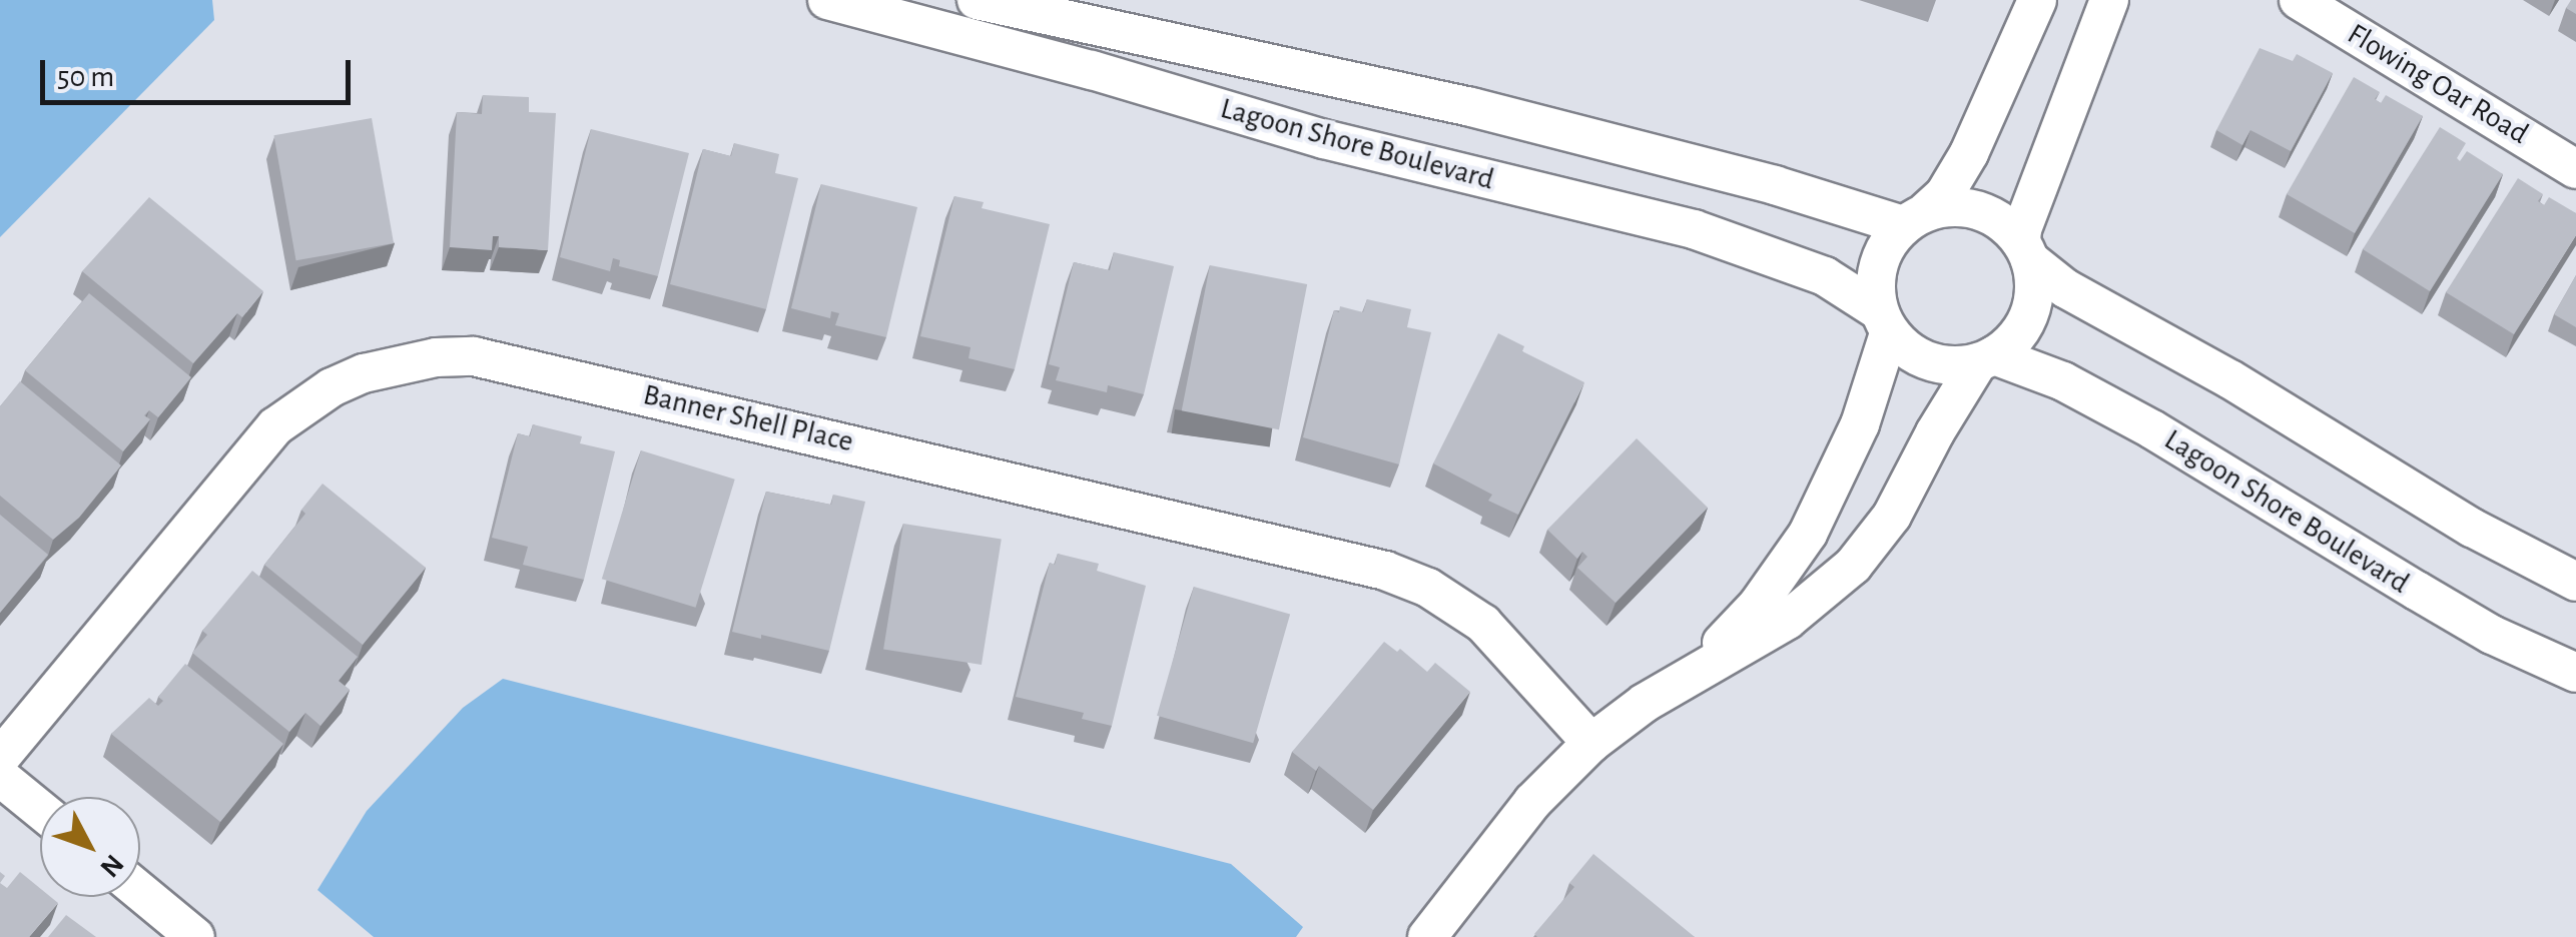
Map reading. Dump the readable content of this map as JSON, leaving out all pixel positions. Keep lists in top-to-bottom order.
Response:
{
  "streets": {
    "street": ["Flowing Oar Road", "Lagoon Shore Boulevard", "Banner Shell Place"]
  },
  "scale_bar": "50 m",
  "north": "bottom right"
}
